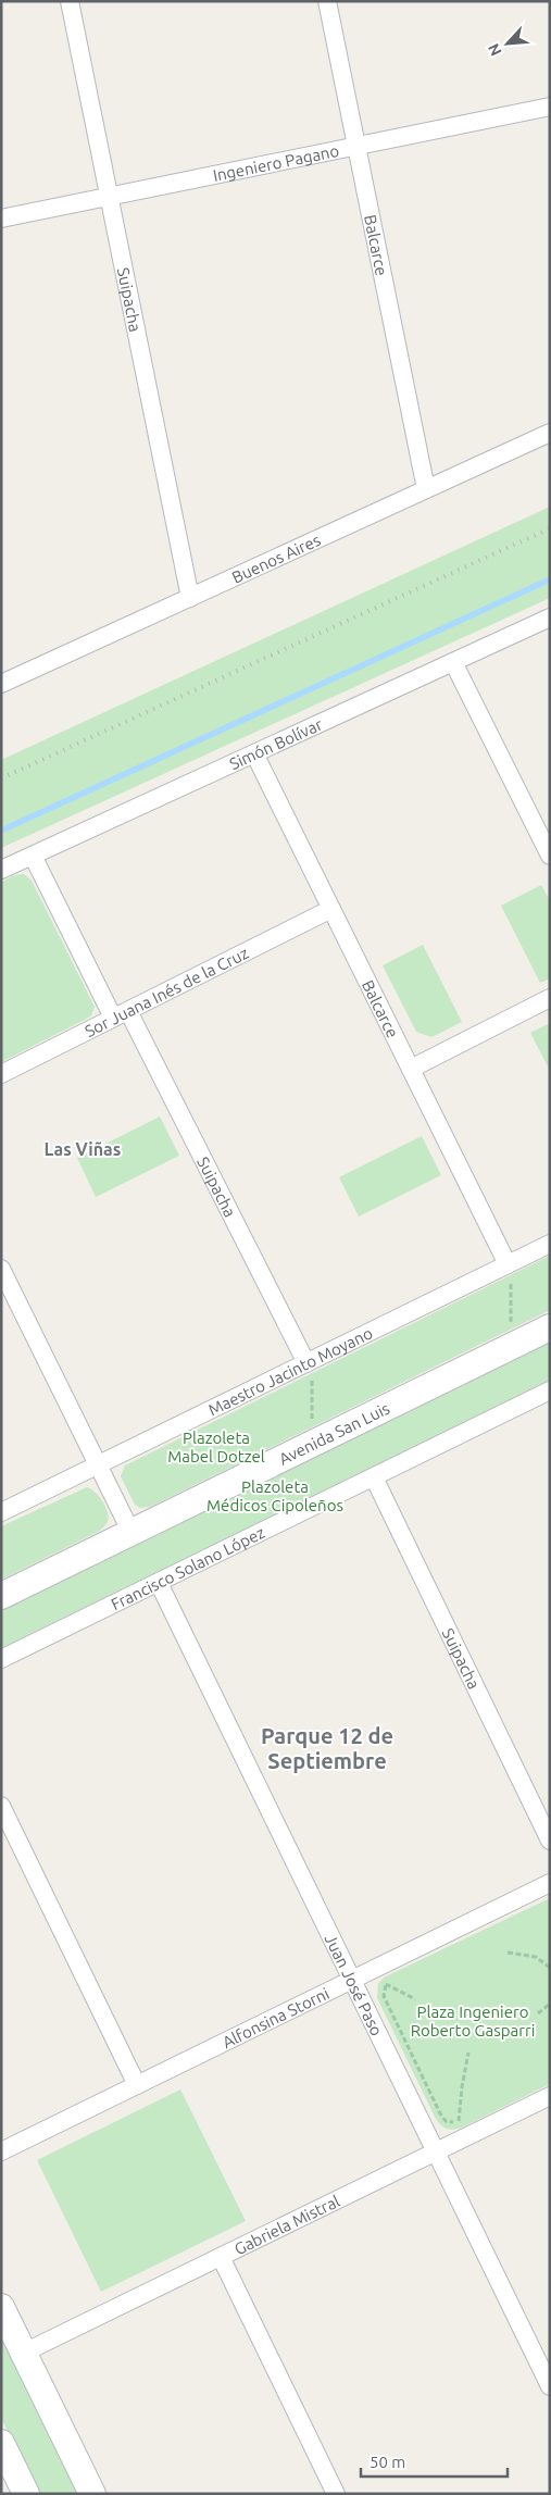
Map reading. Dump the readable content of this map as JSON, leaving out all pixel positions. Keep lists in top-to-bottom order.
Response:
{
  "streets": {
    "main road": ["Avenida San Luis"],
    "street": [
      "Ingeniero Pagano",
      "Balcarce",
      "Suipacha",
      "Buenos Aires",
      "Simón Bolívar",
      "Sor Juana Inés de la Cruz",
      "Maestro Jacinto Moyano",
      "Francisco Solano López",
      "Juan José Paso",
      "Alfonsina Storni",
      "Gabriela Mistral"
    ]
  },
  "crossings": [
    ["Ingeniero Pagano", "Balcarce"],
    ["Ingeniero Pagano", "Suipacha"],
    ["Balcarce", "Buenos Aires"],
    ["Balcarce", "Simón Bolívar"],
    ["Balcarce", "Sor Juana Inés de la Cruz"],
    ["Balcarce", "Maestro Jacinto Moyano"],
    ["Suipacha", "Buenos Aires"],
    ["Suipacha", "Simón Bolívar"],
    ["Suipacha", "Sor Juana Inés de la Cruz"],
    ["Suipacha", "Maestro Jacinto Moyano"],
    ["Suipacha", "Francisco Solano López"],
    ["Francisco Solano López", "Juan José Paso"],
    ["Juan José Paso", "Alfonsina Storni"],
    ["Juan José Paso", "Gabriela Mistral"]
  ],
  "districts": ["Las Viñas", "Parque 12 de Septiembre"],
  "parks": ["Plazoleta Mabel Dotzel", "Plazoleta Médicos Cipoleños", "Plaza Ingeniero Roberto Gasparri"],
  "scale_bar": "50 m",
  "north": "bottom left"
}
